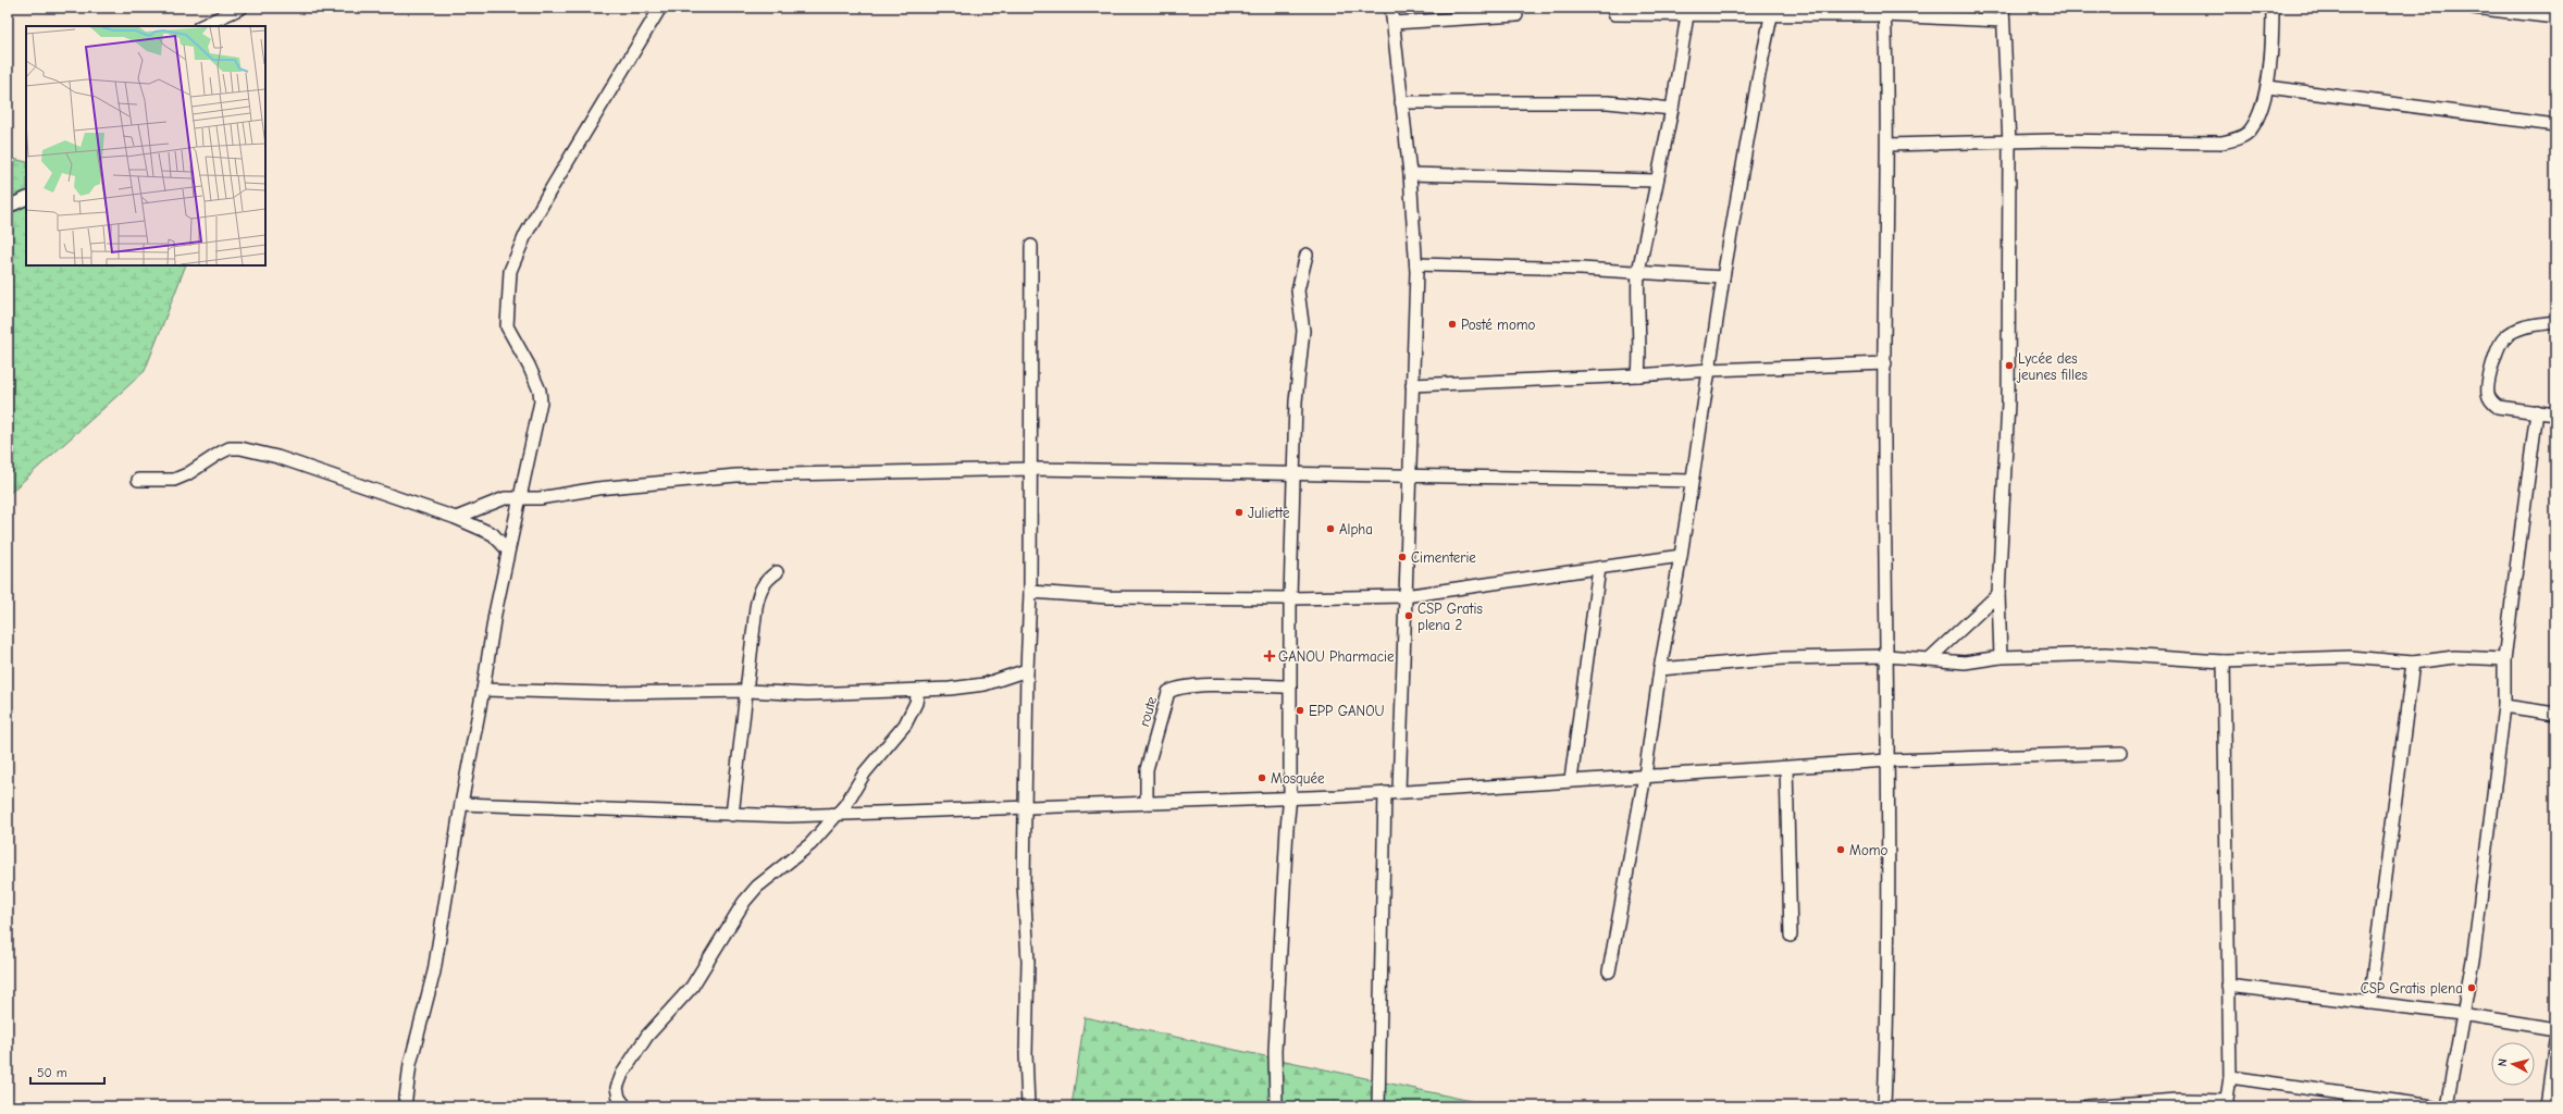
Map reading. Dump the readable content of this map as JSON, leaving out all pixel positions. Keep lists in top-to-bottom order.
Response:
{
  "streets": {
    "street": ["route"]
  },
  "places": {
    "other": [
      "Posté momo",
      "Lycée des jeunes filles",
      "Juliette",
      "Alpha",
      "Cimenterie",
      "CSP Gratis plena 2",
      "EPP GANOU",
      "Mosquée",
      "Momo",
      "CSP Gratis plena"
    ],
    "health": ["GANOU Pharmacie"]
  },
  "scale_bar": "50 m",
  "north": "left"
}
